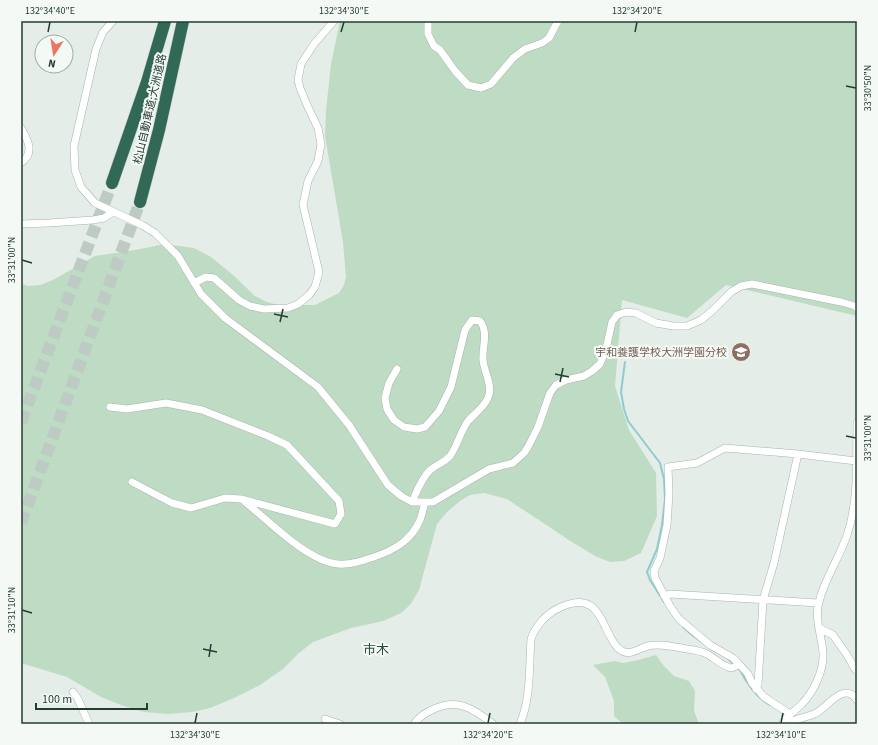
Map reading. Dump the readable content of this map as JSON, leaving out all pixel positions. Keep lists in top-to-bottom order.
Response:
{
  "streets": {
    "highway": ["松山自動車道;大洲道路"]
  },
  "districts": ["市木"],
  "places": {
    "school or university": ["宇和養護学校大洲学園分校"]
  },
  "scale_bar": "100 m",
  "north": "bottom",
  "coordinates": [
    "132°34'40\"E",
    "132°34'30\"E",
    "132°34'20\"E",
    "33°30'50\"N",
    "33°31'00\"N",
    "33°31'10\"N",
    "132°34'10\"E"
  ]
}
